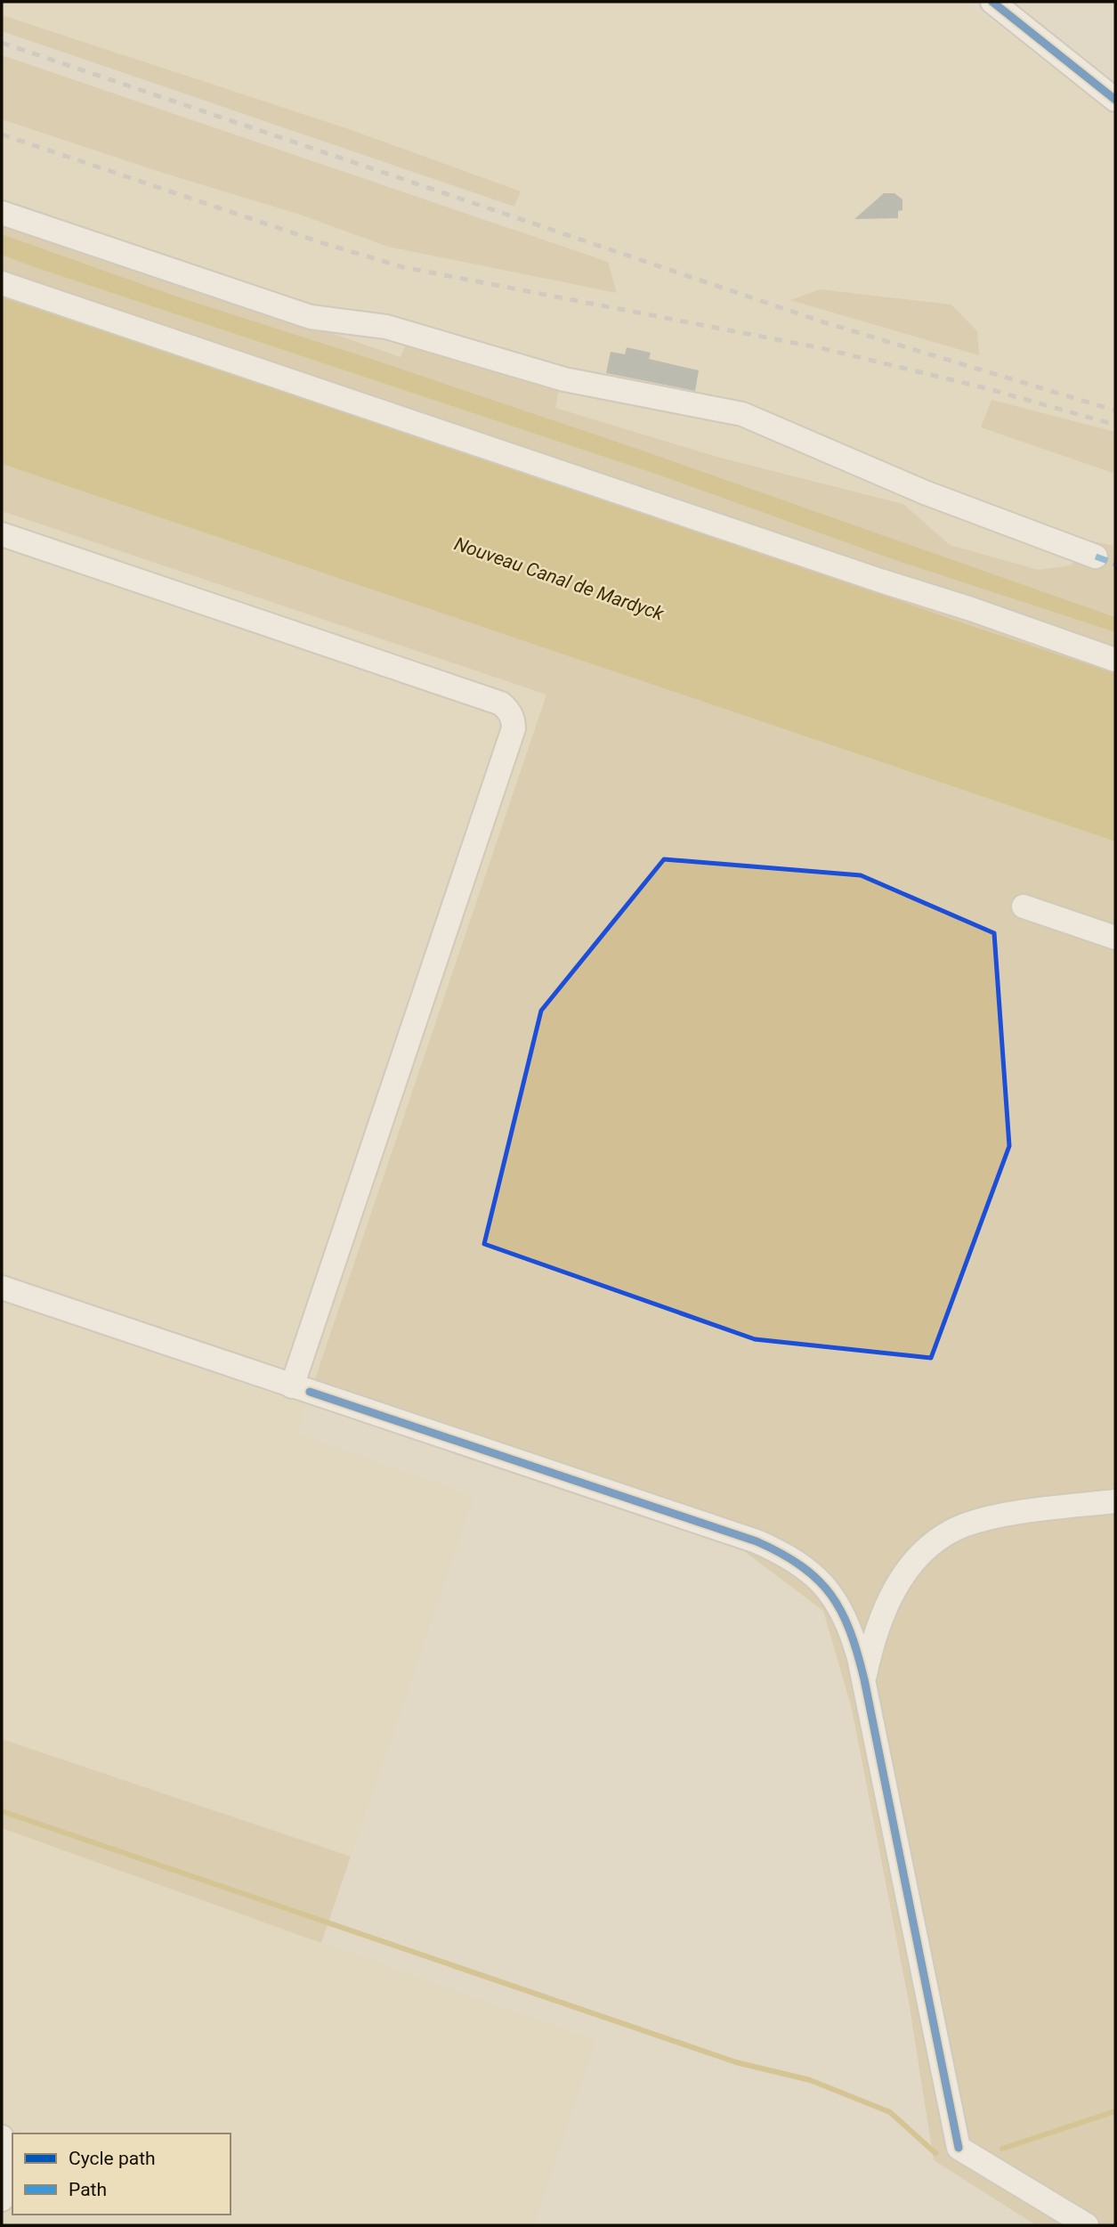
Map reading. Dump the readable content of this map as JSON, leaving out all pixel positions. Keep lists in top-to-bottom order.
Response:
{
  "water": ["Nouveau Canal de Mardyck"],
  "legend": ["Cycle path", "Path"]
}
